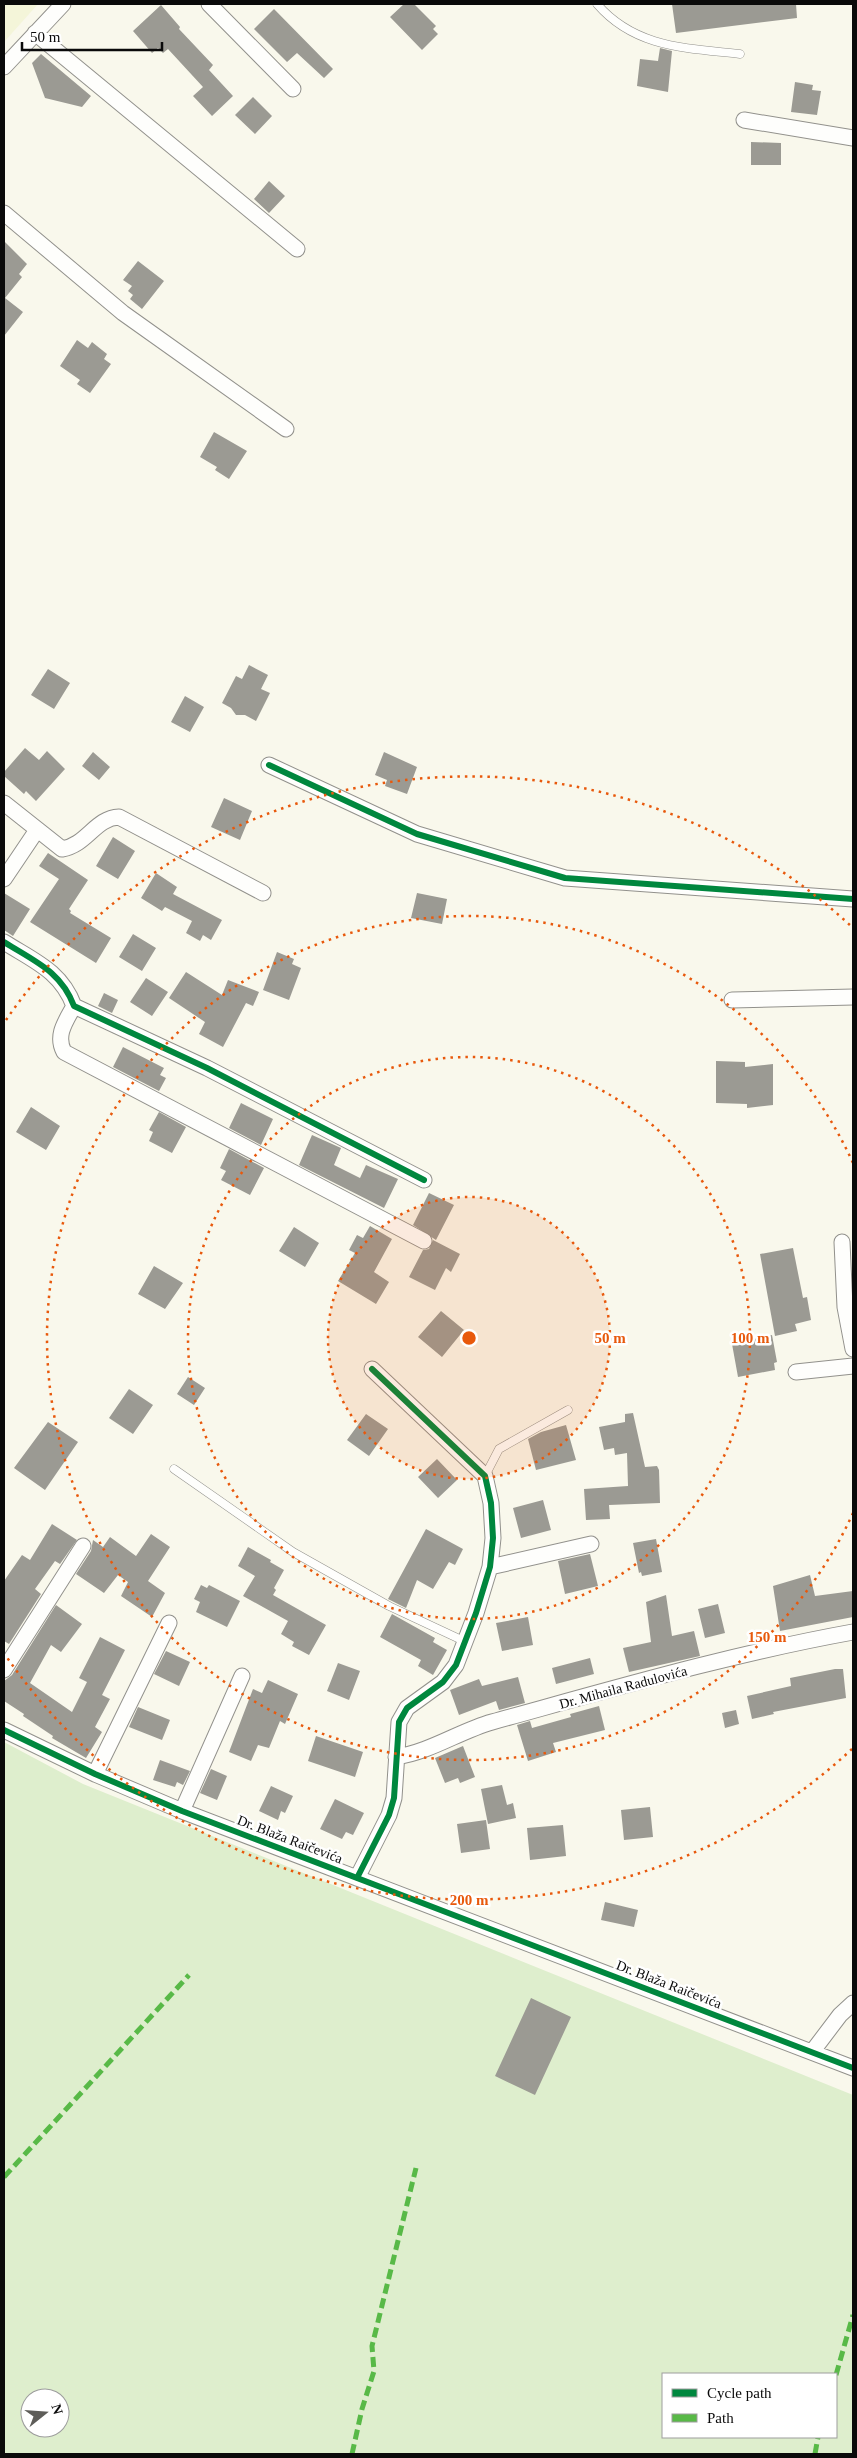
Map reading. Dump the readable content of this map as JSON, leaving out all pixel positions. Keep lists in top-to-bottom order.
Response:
{
  "streets": {
    "street": ["Dr. Mihaila Radulovića", "Dr. Blaža Raičevića"]
  },
  "legend": ["Cycle path", "Path"],
  "scale_bar": "50 m",
  "north": "right",
  "rings": [
    "50 m",
    "100 m",
    "150 m",
    "200 m"
  ]
}
